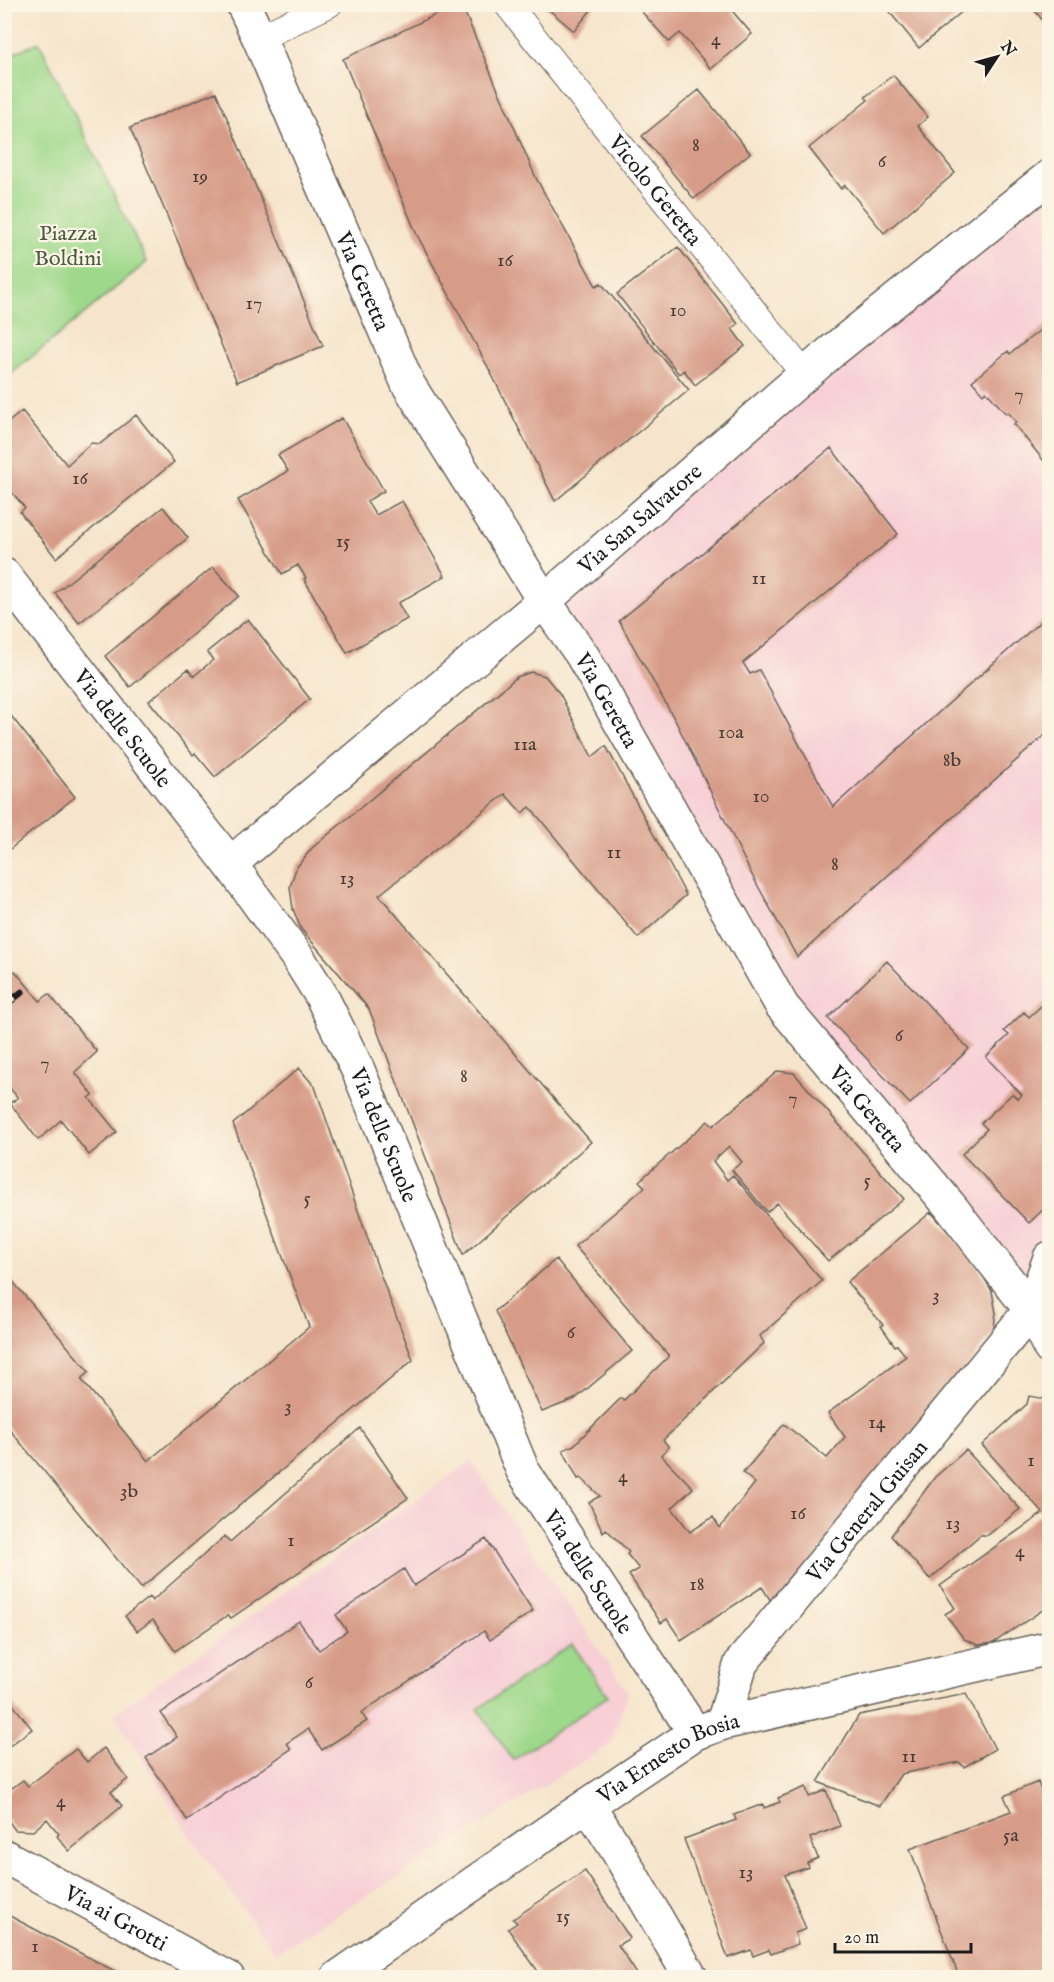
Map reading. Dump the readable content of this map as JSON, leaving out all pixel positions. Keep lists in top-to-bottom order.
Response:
{
  "streets": {
    "street": [
      "Via Geretta",
      "Via San Salvatore",
      "Via delle Scuole",
      "Via General Guisan",
      "Via Ernesto Bosia",
      "Via ai Grotti"
    ],
    "lane": ["Vicolo Geretta"]
  },
  "crossings": [
    ["Vicolo Geretta", "Via San Salvatore"],
    ["Via Geretta", "Via San Salvatore"],
    ["Via Geretta", "Via General Guisan"],
    ["Via San Salvatore", "Via delle Scuole"],
    ["Via delle Scuole", "Via General Guisan"],
    ["Via delle Scuole", "Via Ernesto Bosia"],
    ["Via General Guisan", "Via Ernesto Bosia"]
  ],
  "parks": ["Piazza Boldini"],
  "house_numbers": [
    "4",
    "8",
    "6",
    "19",
    "16",
    "17",
    "10",
    "7",
    "16",
    "15",
    "11",
    "10a",
    "11a",
    "8b",
    "10",
    "11",
    "8",
    "13",
    "6",
    "7",
    "8",
    "7",
    "5",
    "5",
    "3",
    "6",
    "3",
    "14",
    "1",
    "4",
    "3b",
    "16",
    "13",
    "1",
    "4",
    "18",
    "6",
    "11",
    "4",
    "5a",
    "13",
    "15",
    "1"
  ],
  "scale_bar": "20 m",
  "north": "top right"
}
